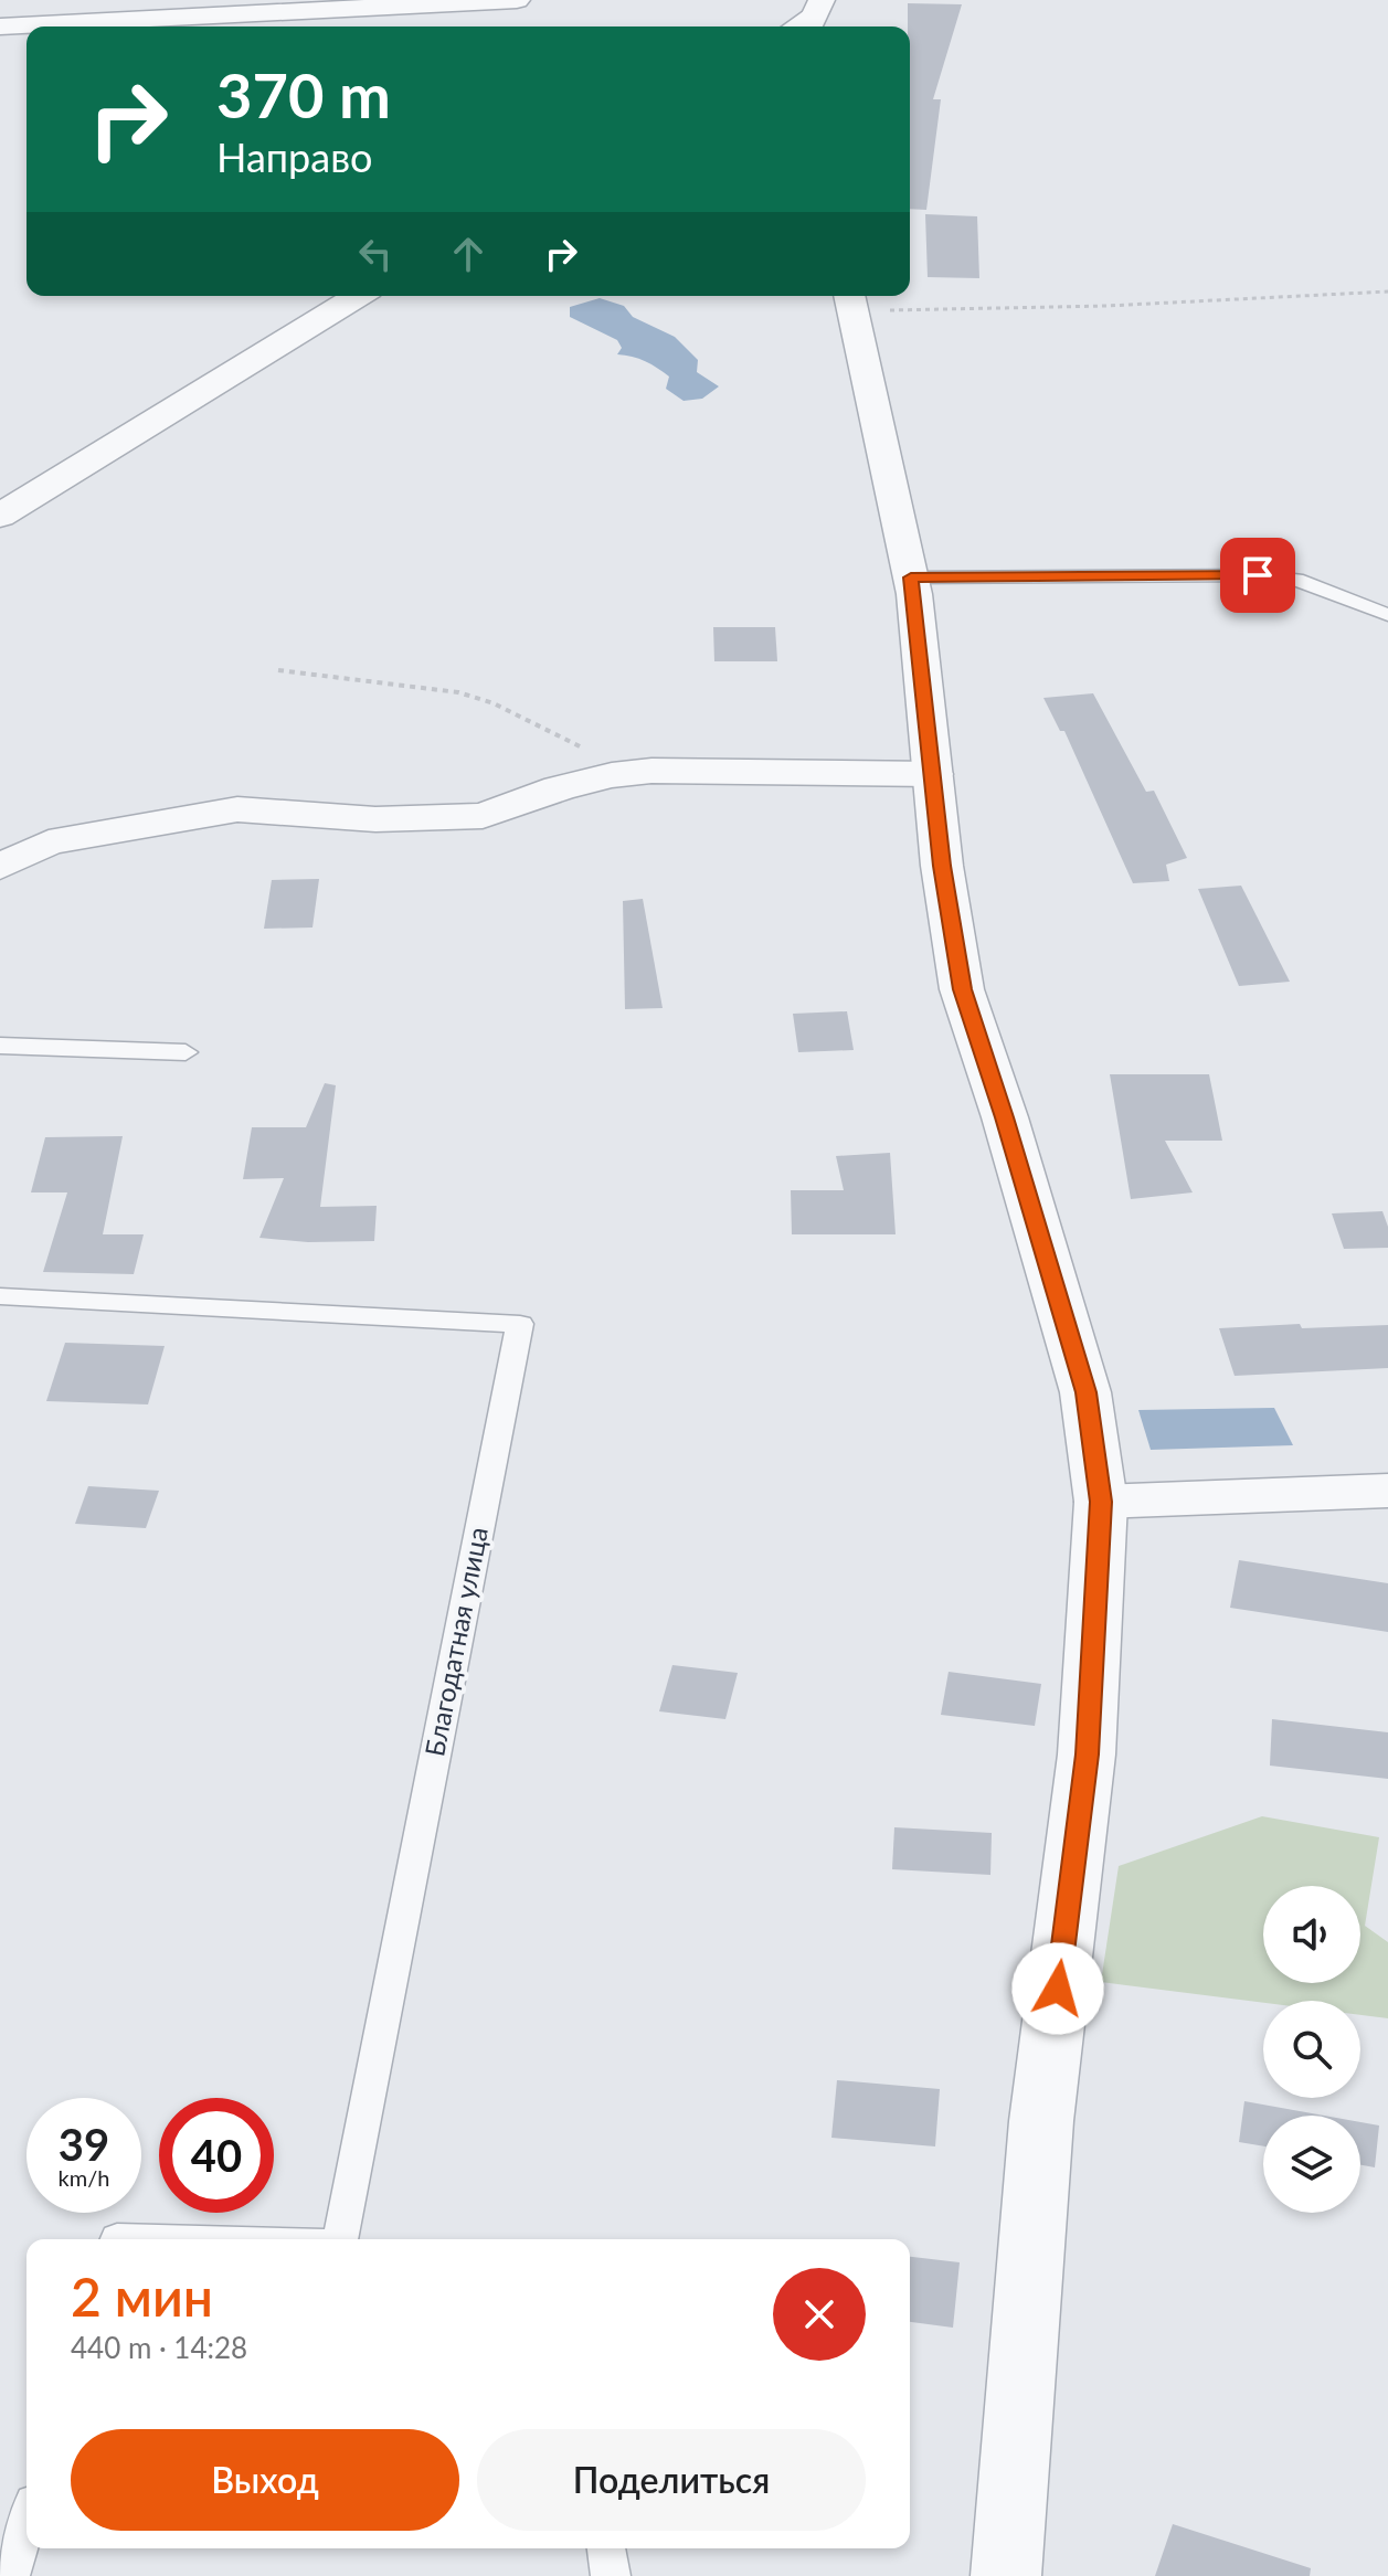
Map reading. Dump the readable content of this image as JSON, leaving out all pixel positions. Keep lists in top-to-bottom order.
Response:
{
  "streets": {
    "lane": ["Благодатная улица"]
  },
  "page": {
    "turn": ["370 m", "Направо"],
    "speed": "39 km/h",
    "limit": "40",
    "heading": ["2 мин", "440 m · 14:28"],
    "buttons": ["Выход", "Поделиться"]
  }
}
